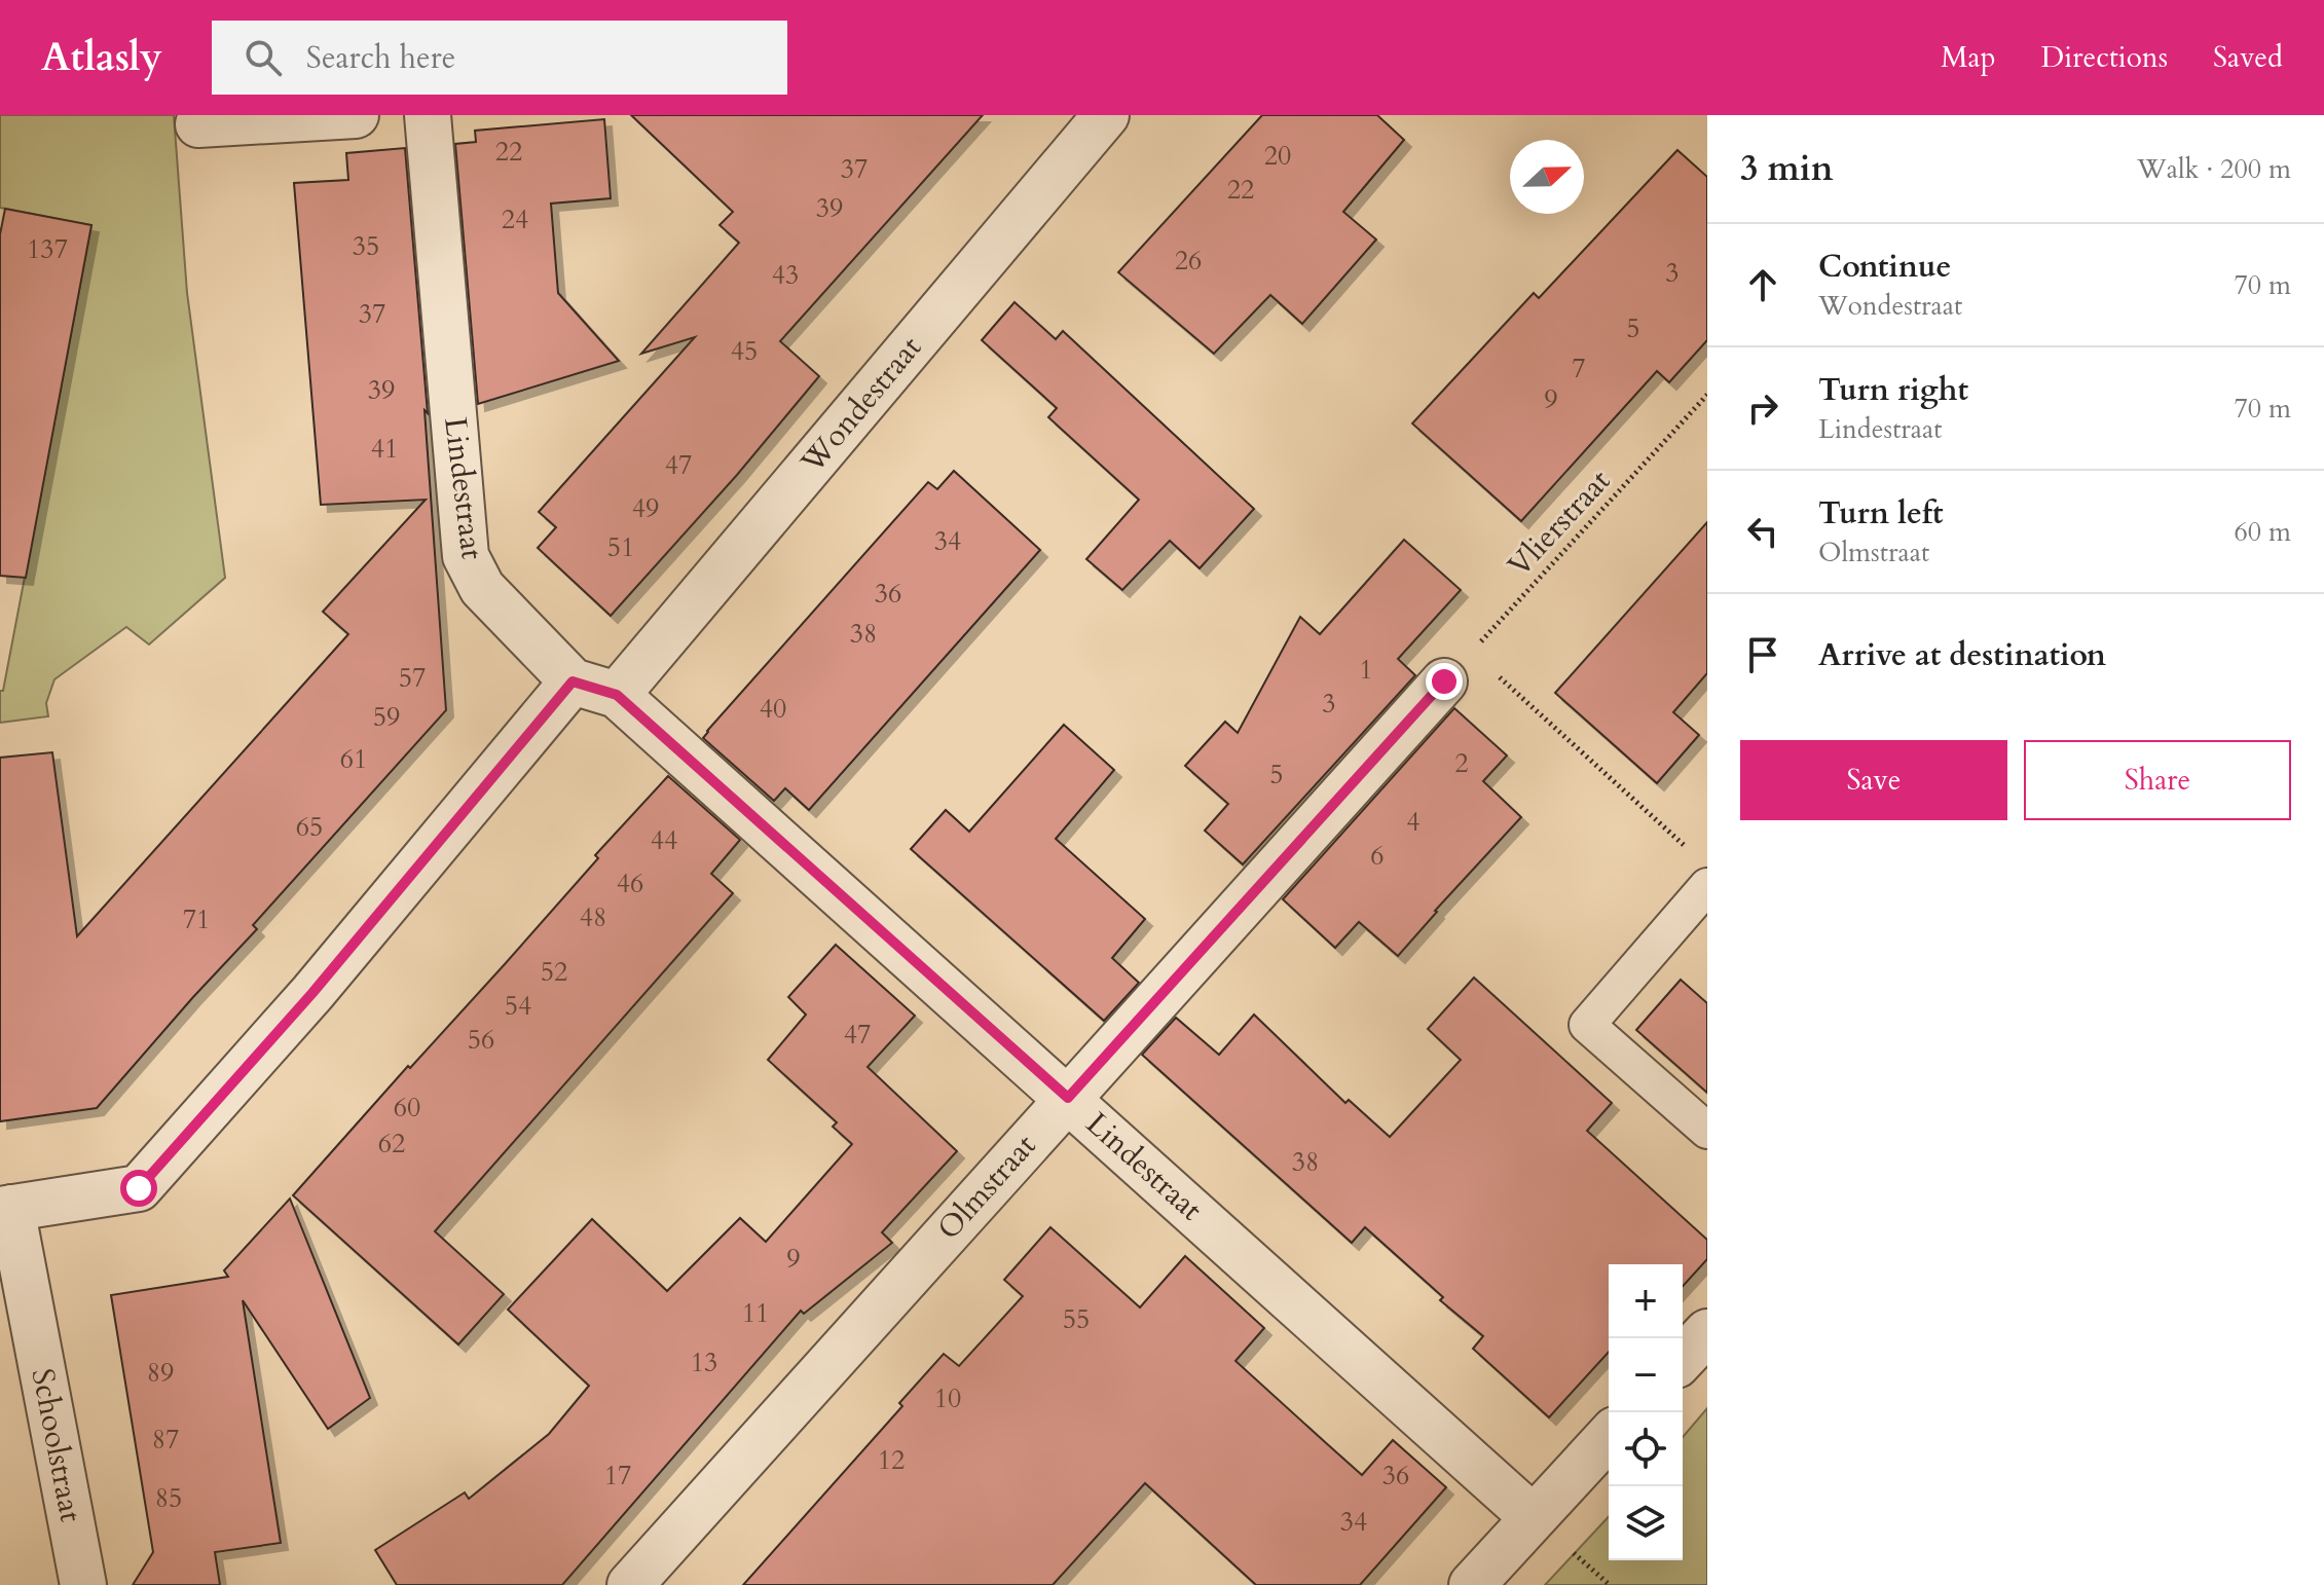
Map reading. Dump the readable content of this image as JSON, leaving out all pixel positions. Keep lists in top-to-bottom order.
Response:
{
  "streets": {
    "street": [
      "Wondestraat",
      "Lindestraat",
      "Olmstraat",
      "Schoolstraat"
    ],
    "path": ["Vlierstraat"]
  },
  "crossings": [
    ["Wondestraat", "Lindestraat"],
    ["Lindestraat", "Olmstraat"],
    ["Vlierstraat", "Olmstraat"]
  ],
  "house_numbers": [
    "22",
    "20",
    "37",
    "22",
    "39",
    "24",
    "35",
    "137",
    "26",
    "3",
    "43",
    "37",
    "5",
    "45",
    "7",
    "39",
    "9",
    "41",
    "47",
    "49",
    "34",
    "51",
    "36",
    "38",
    "1",
    "57",
    "3",
    "40",
    "59",
    "61",
    "2",
    "5",
    "4",
    "65",
    "44",
    "6",
    "46",
    "48",
    "71",
    "52",
    "54",
    "47",
    "56",
    "60",
    "62",
    "38",
    "9",
    "11",
    "55",
    "13",
    "89",
    "10",
    "87",
    "12",
    "17",
    "36",
    "85",
    "34"
  ],
  "north": "right",
  "page": {
    "header": "Atlasly",
    "search": "Search here",
    "nav": ["Map", "Directions", "Saved"],
    "heading": ["3 min", "Walk · 200 m"],
    "list": [
      ["Continue", "Wondestraat", "70 m"],
      ["Turn right", "Lindestraat", "70 m"],
      ["Turn left", "Olmstraat", "60 m"],
      "Arrive at destination"
    ],
    "buttons": ["Save", "Share"],
    "map_buttons": ["+", "−"]
  }
}
